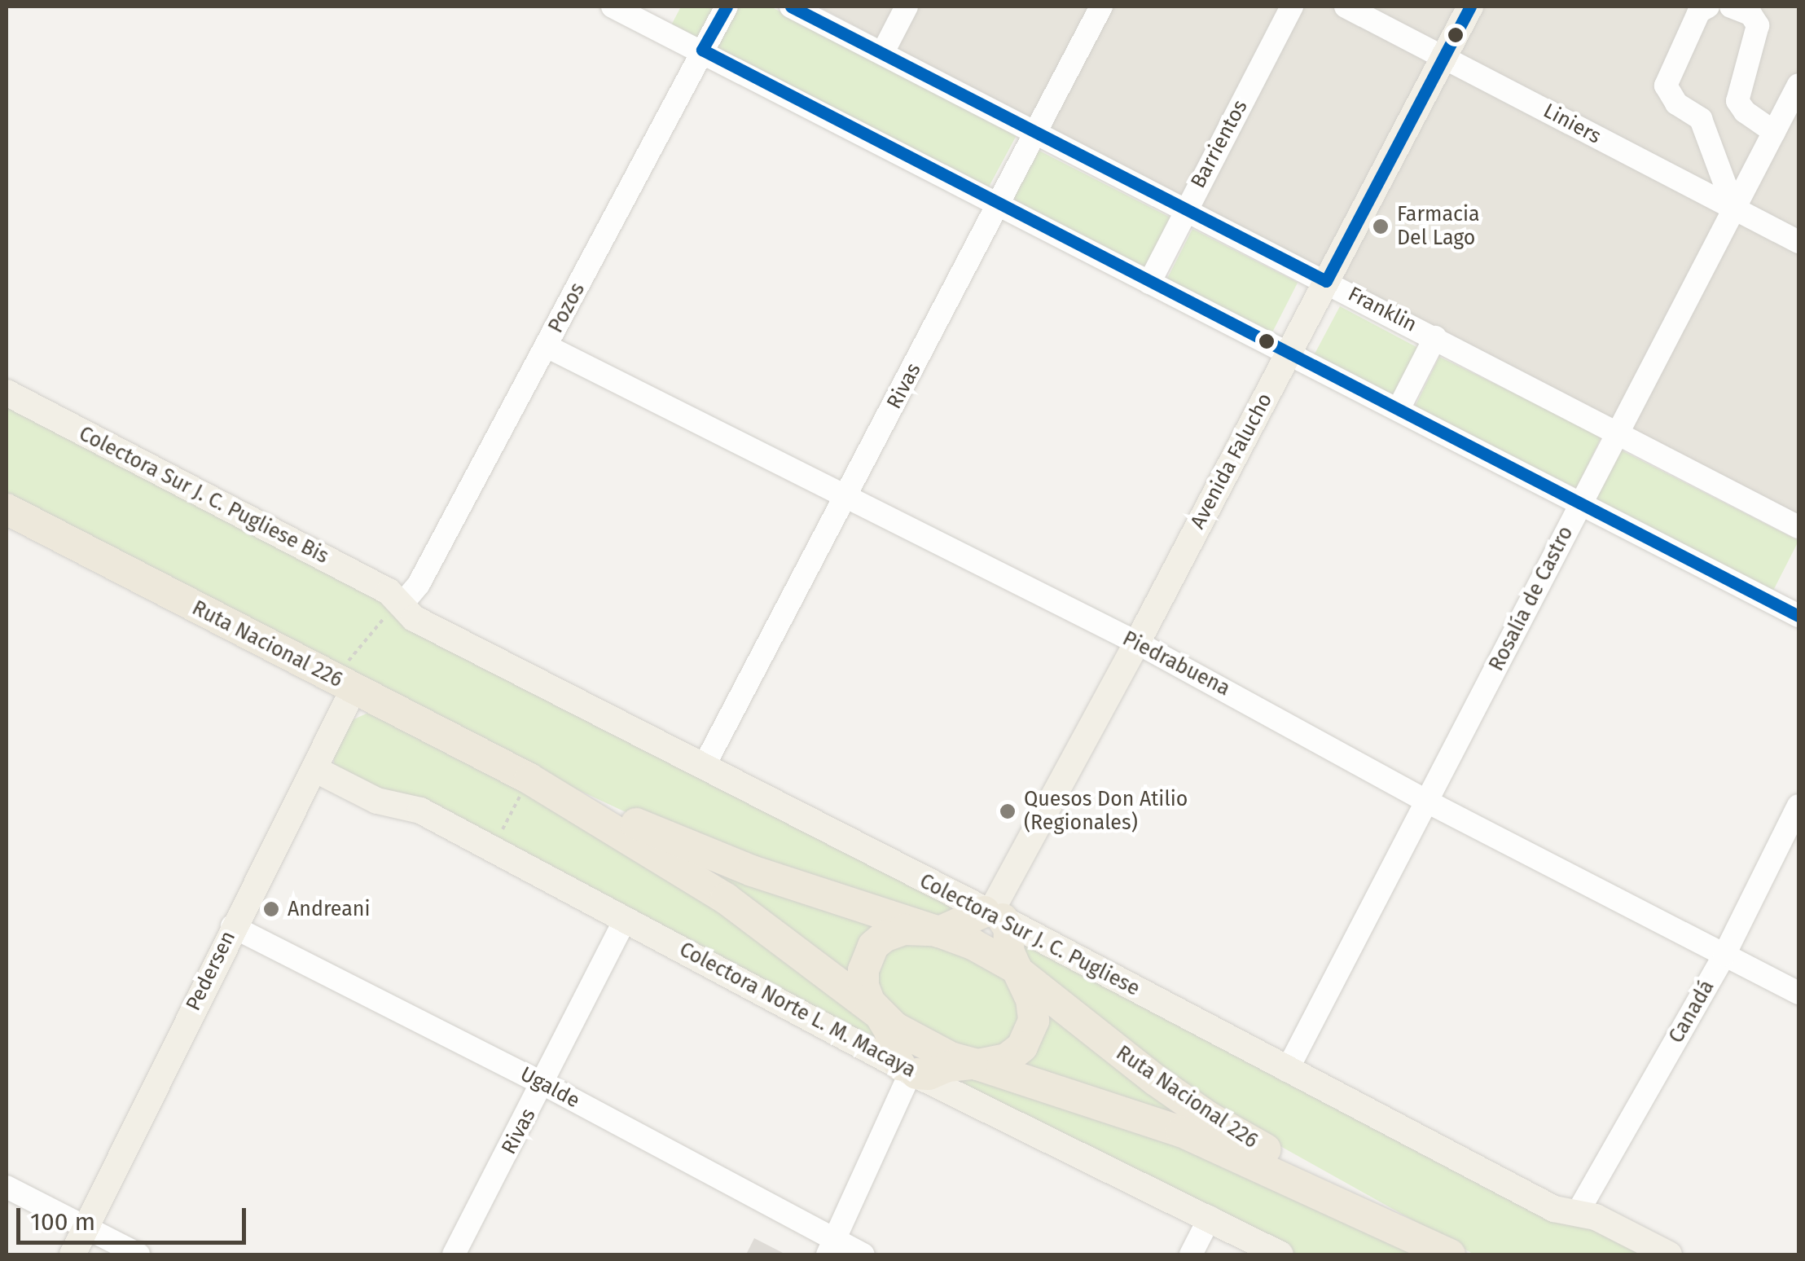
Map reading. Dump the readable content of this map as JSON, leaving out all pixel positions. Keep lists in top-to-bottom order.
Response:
{
  "streets": {
    "highway": ["Ruta Nacional 226"],
    "main road": [
      "Avenida Falucho",
      "Colectora Sur J. C. Pugliese Bis",
      "Colectora Sur J. C. Pugliese",
      "Pedersen",
      "Colectora Norte L. M. Macaya"
    ],
    "street": [
      "Liniers",
      "Barrientos",
      "Pozos",
      "Franklin",
      "Rivas",
      "Rosalía de Castro",
      "Piedrabuena",
      "Canadá",
      "Ugalde"
    ]
  },
  "crossings": [
    ["Liniers", "Avenida Falucho"],
    ["Liniers", "Rosalía de Castro"],
    ["Barrientos", "Franklin"],
    ["Pozos", "Colectora Sur J. C. Pugliese Bis"],
    ["Pozos", "Piedrabuena"],
    ["Pozos", "Colectora Sur J. C. Pugliese"],
    ["Franklin", "Rivas"],
    ["Franklin", "Avenida Falucho"],
    ["Franklin", "Rosalía de Castro"],
    ["Rivas", "Piedrabuena"],
    ["Rivas", "Colectora Sur J. C. Pugliese"],
    ["Rivas", "Colectora Norte L. M. Macaya"],
    ["Rivas", "Ugalde"],
    ["Avenida Falucho", "Piedrabuena"],
    ["Avenida Falucho", "Colectora Sur J. C. Pugliese"],
    ["Colectora Sur J. C. Pugliese Bis", "Colectora Sur J. C. Pugliese"],
    ["Rosalía de Castro", "Piedrabuena"],
    ["Rosalía de Castro", "Colectora Sur J. C. Pugliese"],
    ["Ruta Nacional 226", "Pedersen"],
    ["Piedrabuena", "Canadá"],
    ["Colectora Sur J. C. Pugliese", "Canadá"],
    ["Pedersen", "Colectora Norte L. M. Macaya"],
    ["Pedersen", "Ugalde"]
  ],
  "places": ["Farmacia Del Lago", "Quesos Don Atilio (Regionales)", "Andreani"],
  "scale_bar": "100 m"
}
